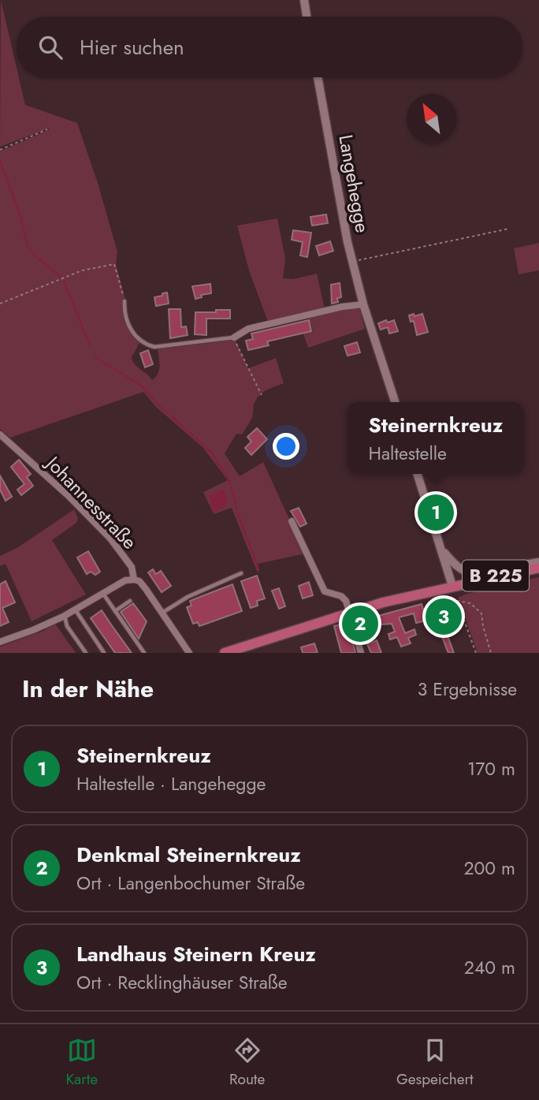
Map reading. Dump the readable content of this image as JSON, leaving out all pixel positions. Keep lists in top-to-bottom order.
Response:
{
  "streets": {
    "main road": ["B 225"],
    "street": ["Langehegge", "Johannesstraße"]
  },
  "north": "top left",
  "page": {
    "search": "Hier suchen",
    "popup": ["Steinernkreuz", "Haltestelle"],
    "pins": ["1", "3", "2"],
    "heading": ["In der Nähe", "3 Ergebnisse"],
    "list": [
      {
        "mark": "1",
        "name": "Steinernkreuz",
        "note": "Haltestelle · Langehegge",
        "value": "170 m"
      },
      {
        "mark": "2",
        "name": "Denkmal Steinernkreuz",
        "note": "Ort · Langenbochumer Straße",
        "value": "200 m"
      },
      {
        "mark": "3",
        "name": "Landhaus Steinern Kreuz",
        "note": "Ort · Recklinghäuser Straße",
        "value": "240 m"
      }
    ],
    "nav": ["Karte", "Route", "Gespeichert"]
  }
}
